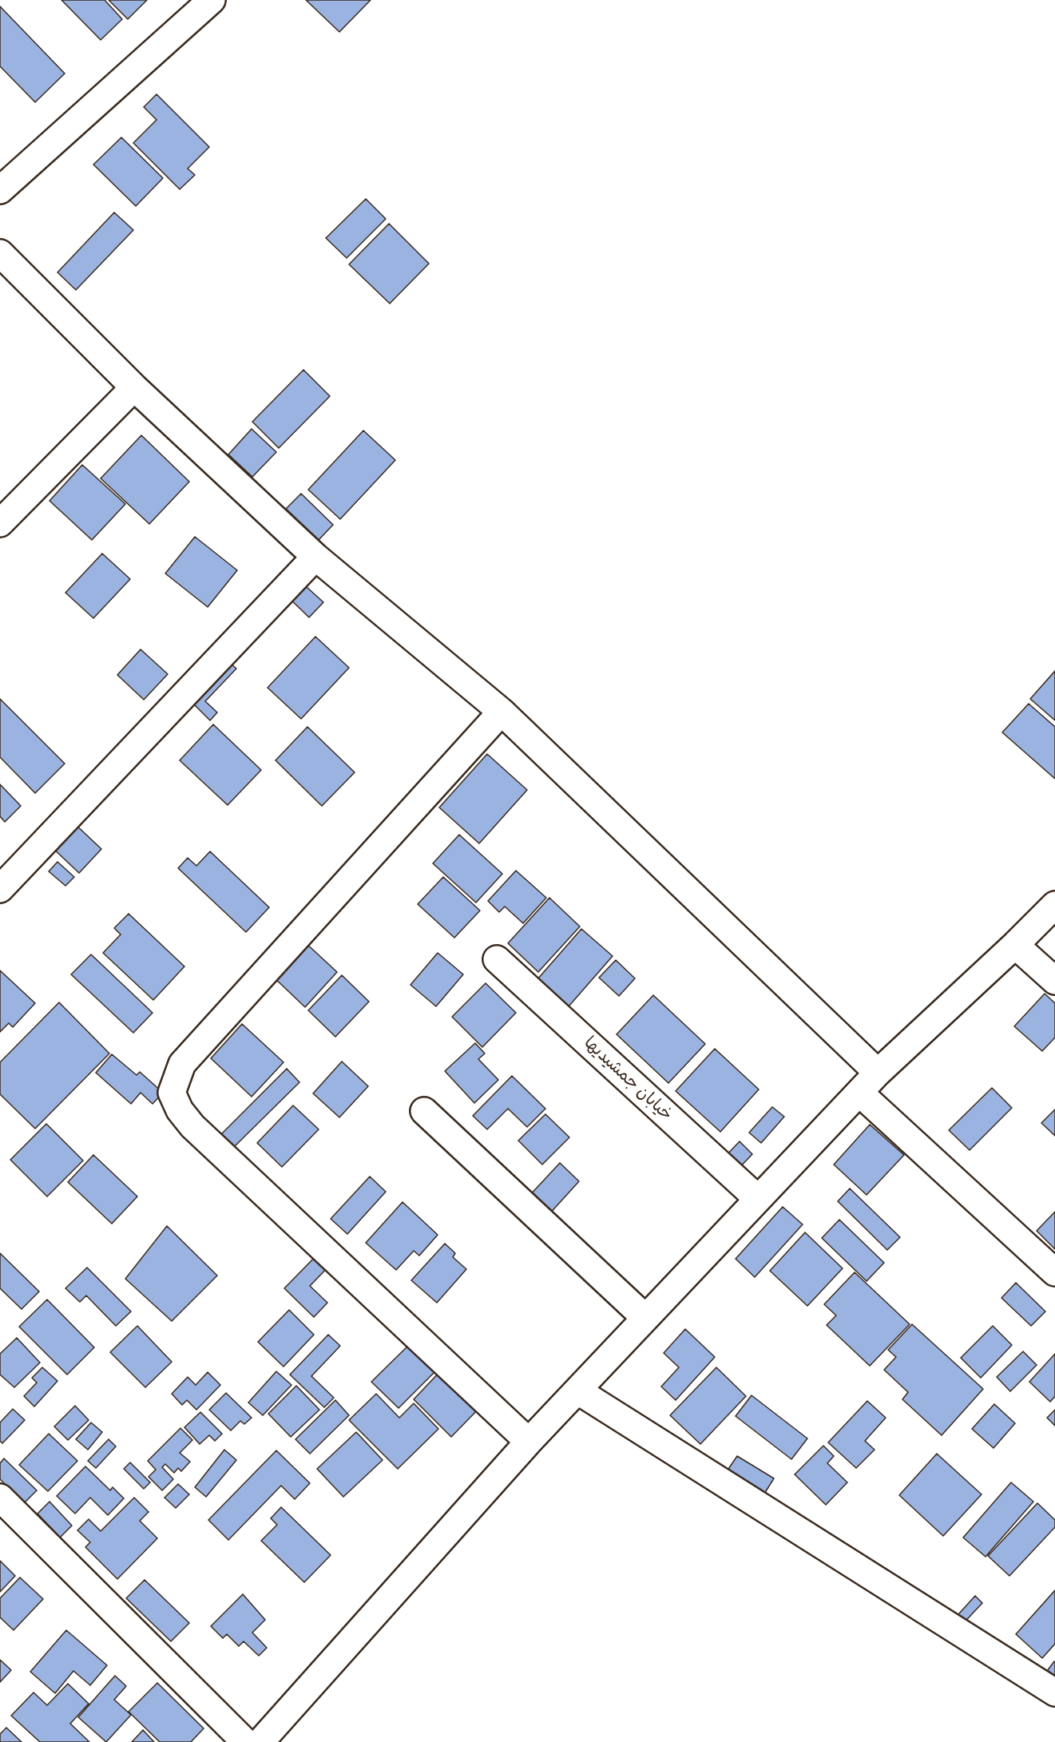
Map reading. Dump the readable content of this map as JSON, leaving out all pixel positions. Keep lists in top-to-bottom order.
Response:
{
  "streets": {
    "street": ["خیابان جمشیدیها"]
  }
}
